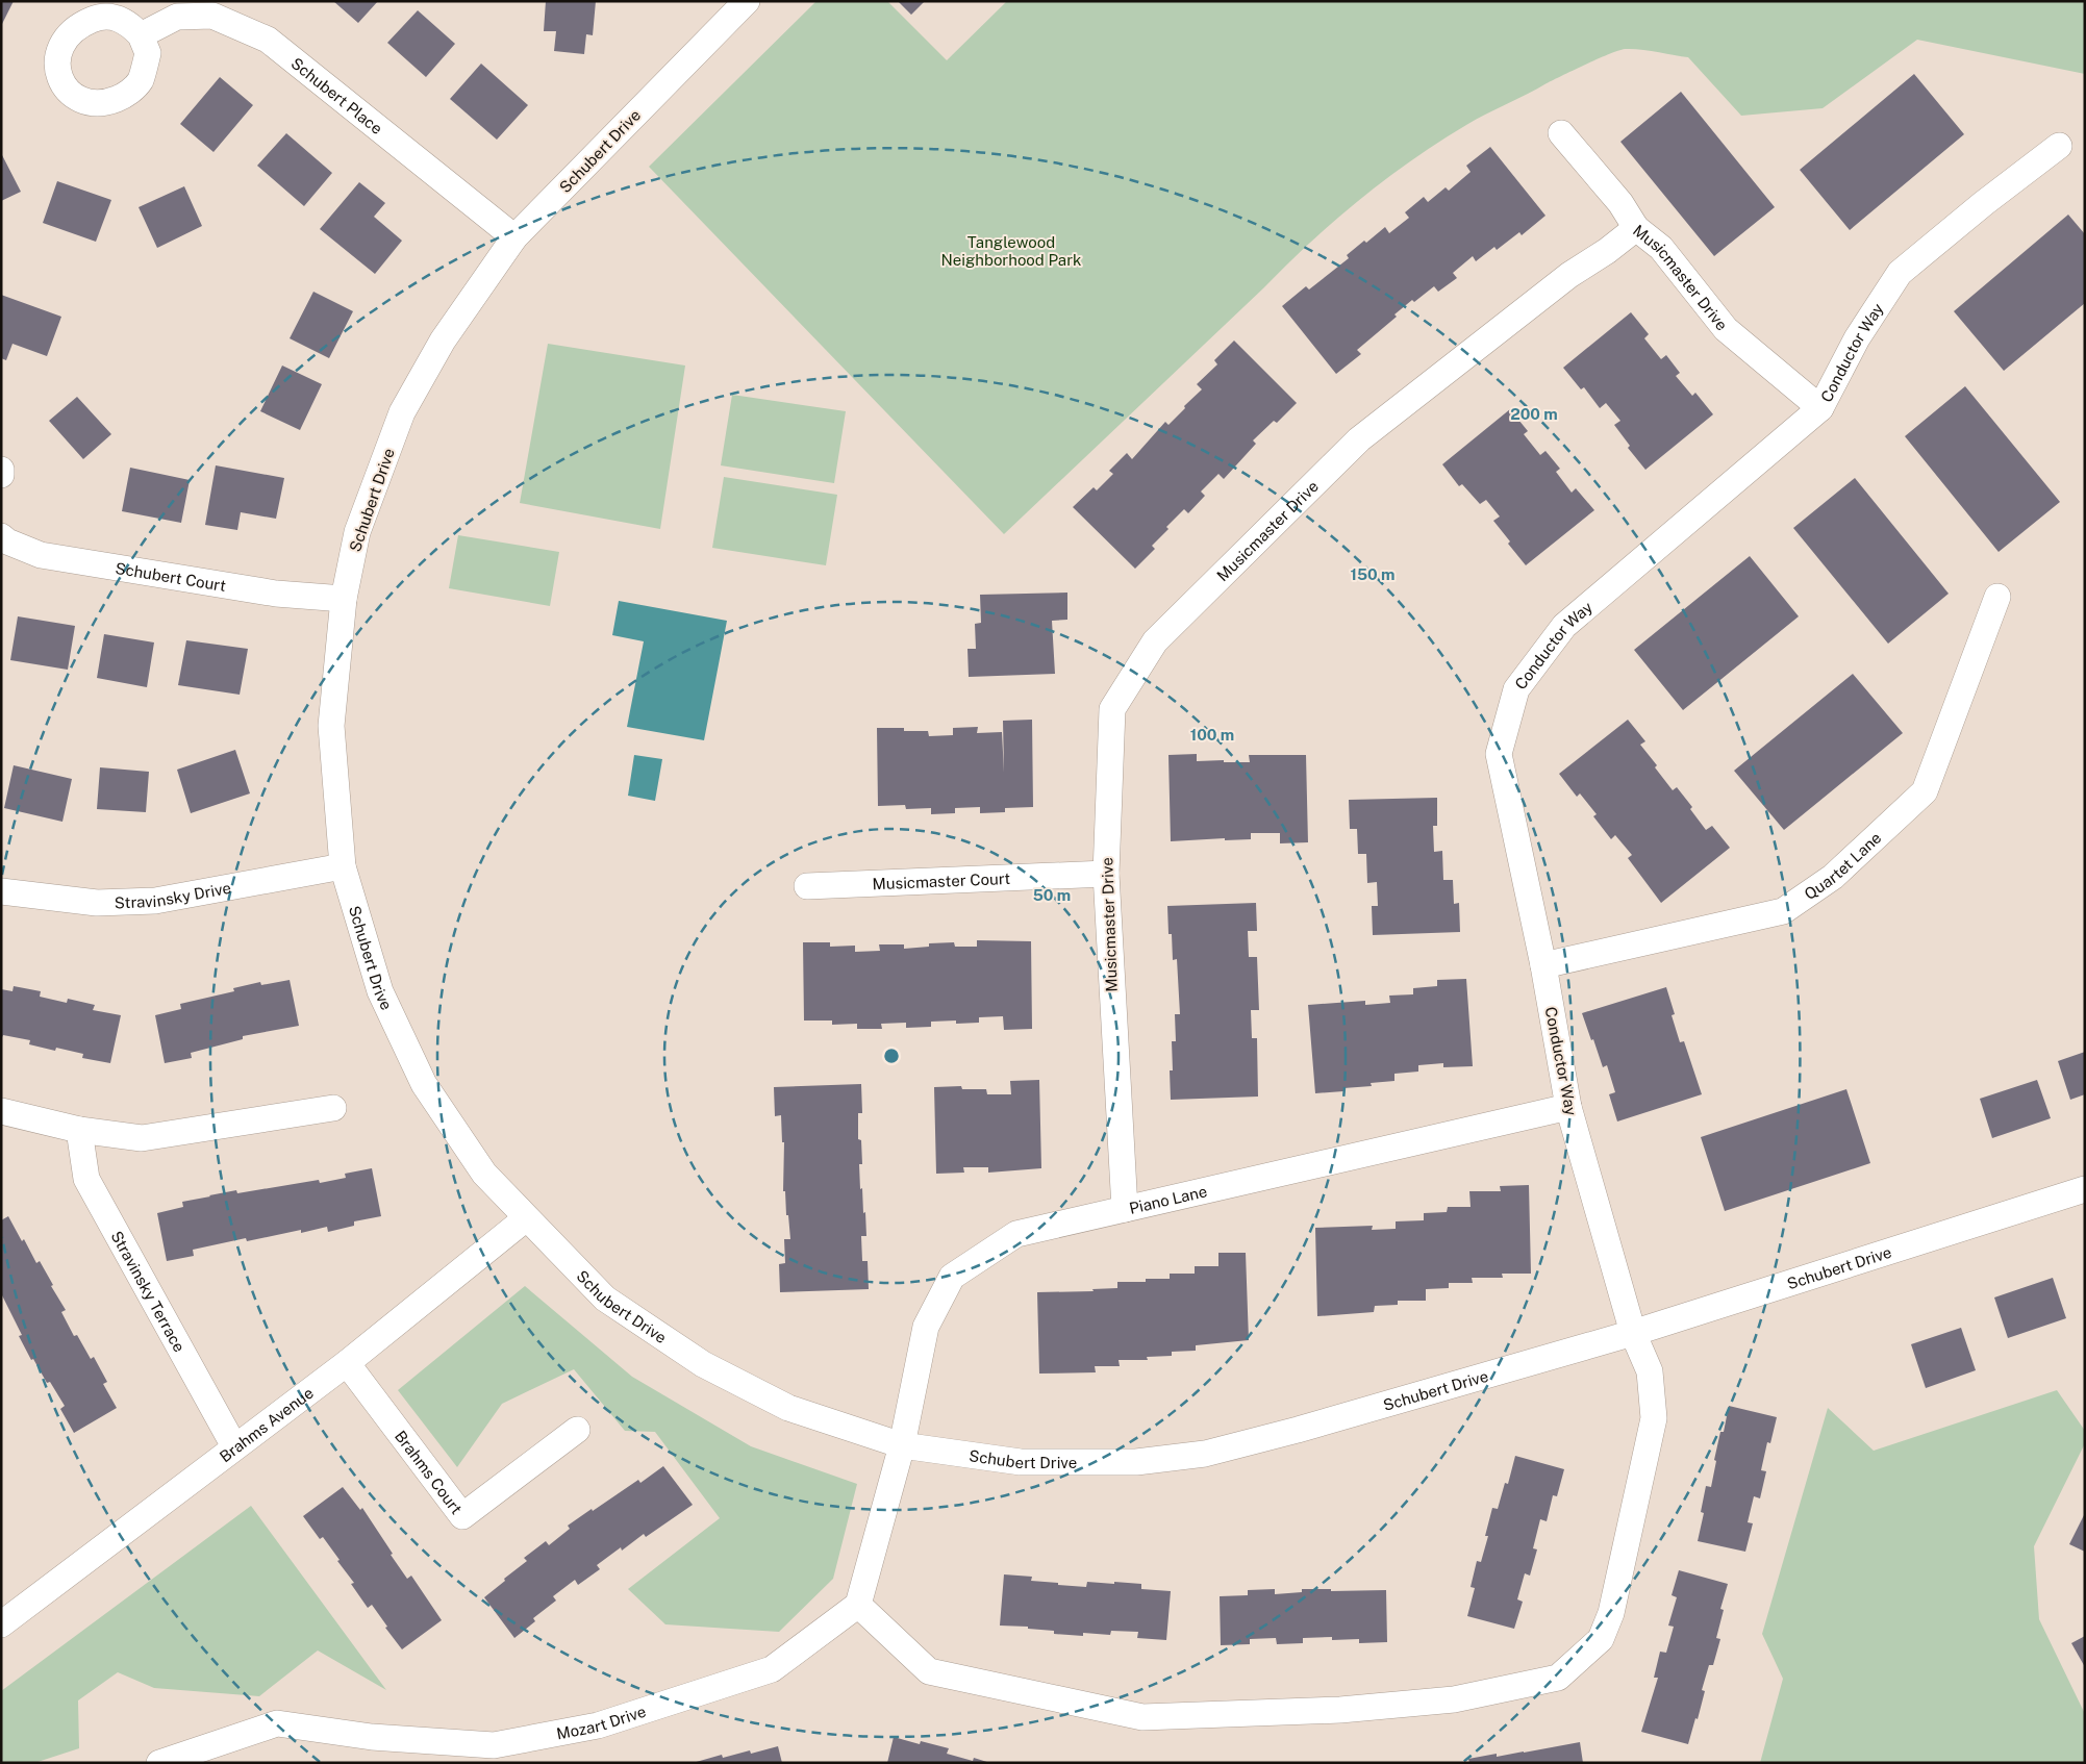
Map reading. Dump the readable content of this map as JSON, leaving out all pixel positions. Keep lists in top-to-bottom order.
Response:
{
  "streets": {
    "street": [
      "Schubert Place",
      "Schubert Drive",
      "Musicmaster Drive",
      "Conductor Way",
      "Schubert Court",
      "Quartet Lane",
      "Musicmaster Court",
      "Stravinsky Drive",
      "Piano Lane",
      "Stravinsky Terrace",
      "Brahms Avenue",
      "Brahms Court",
      "Mozart Drive"
    ]
  },
  "crossings": [
    ["Schubert Place", "Schubert Drive"],
    ["Schubert Drive", "Conductor Way"],
    ["Schubert Drive", "Schubert Court"],
    ["Schubert Drive", "Stravinsky Drive"],
    ["Schubert Drive", "Piano Lane"],
    ["Schubert Drive", "Brahms Avenue"],
    ["Musicmaster Drive", "Conductor Way"],
    ["Musicmaster Drive", "Musicmaster Court"],
    ["Musicmaster Drive", "Piano Lane"],
    ["Conductor Way", "Quartet Lane"],
    ["Conductor Way", "Piano Lane"],
    ["Conductor Way", "Mozart Drive"],
    ["Stravinsky Terrace", "Brahms Avenue"],
    ["Brahms Avenue", "Brahms Court"]
  ],
  "parks": ["Tanglewood Neighborhood Park"],
  "rings": [
    "200 m",
    "150 m",
    "100 m",
    "50 m"
  ]
}
